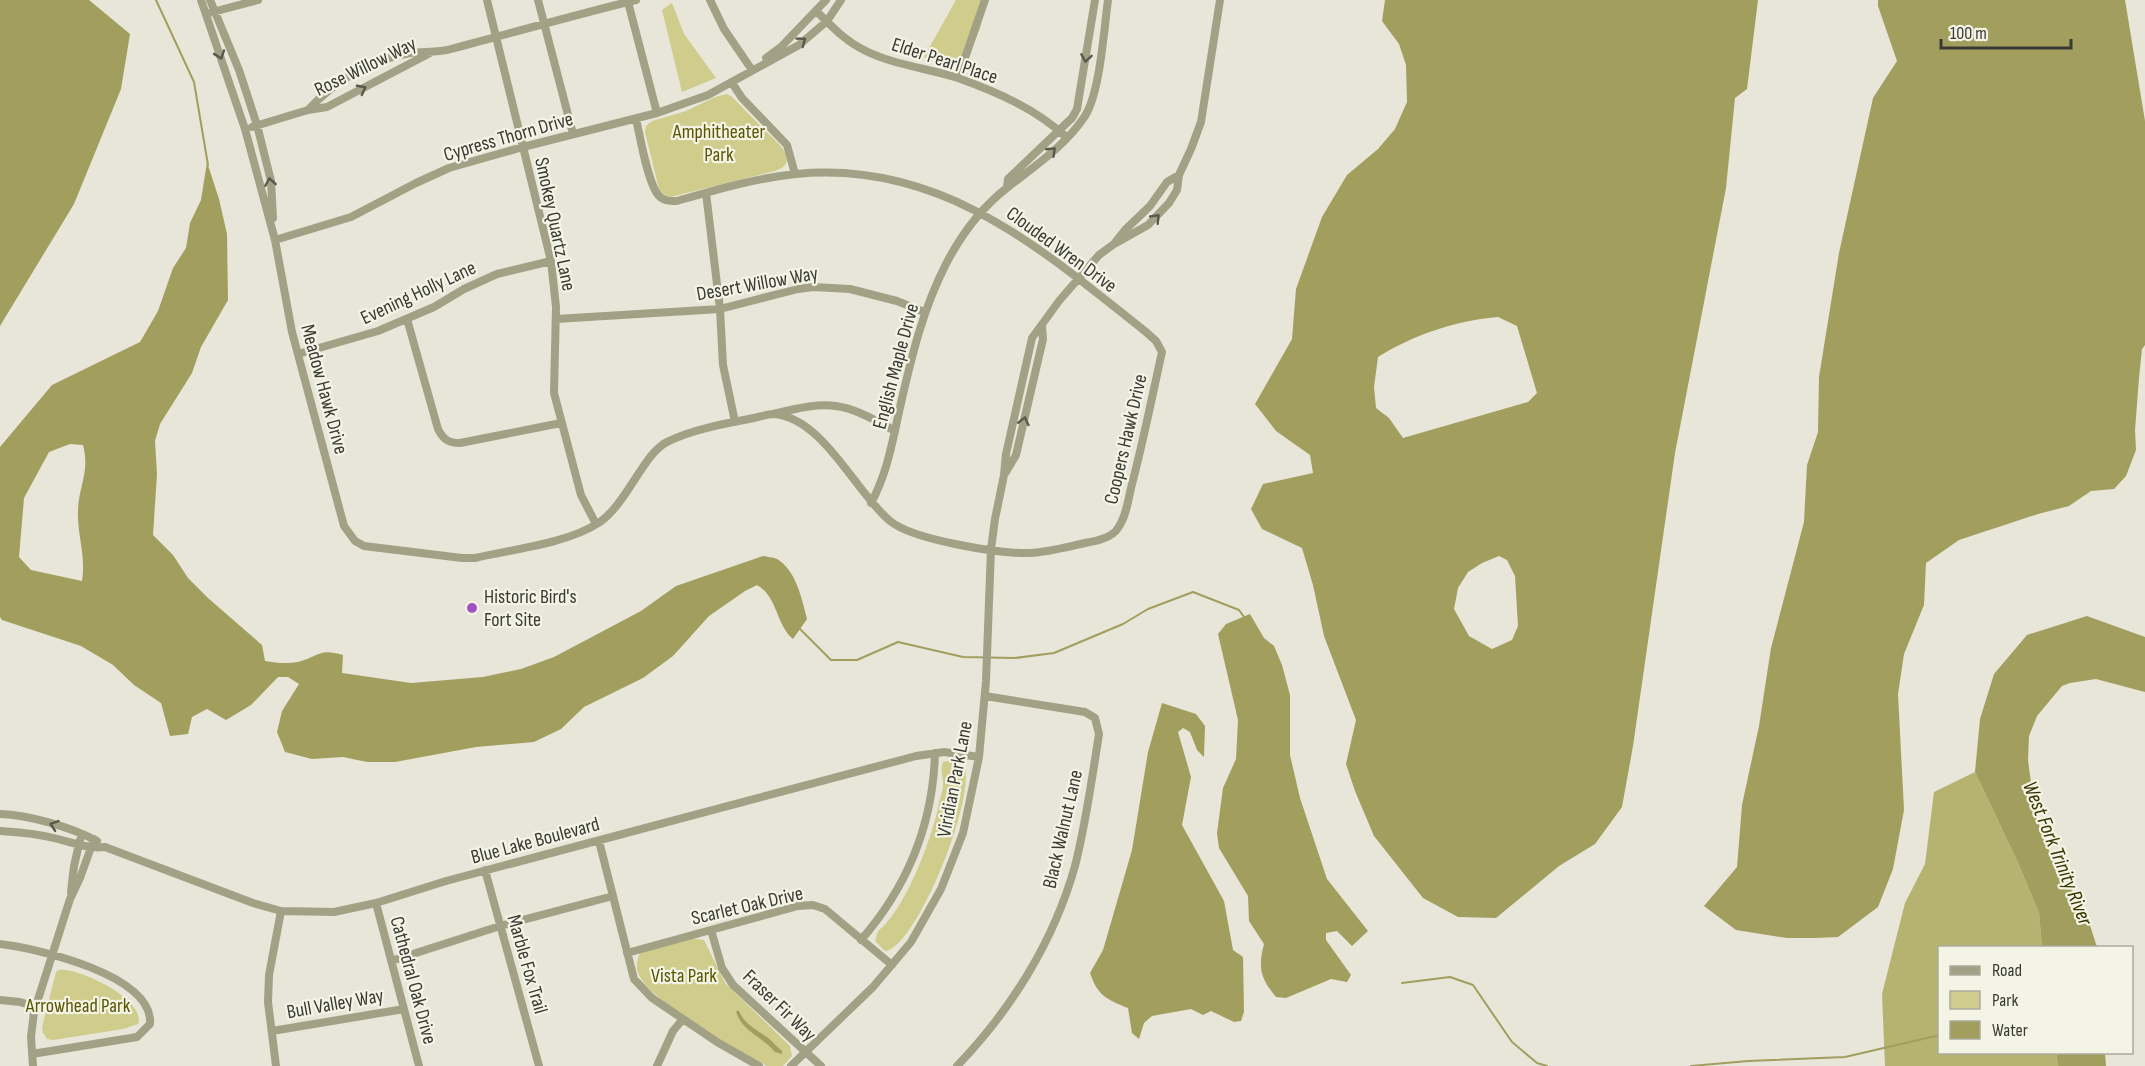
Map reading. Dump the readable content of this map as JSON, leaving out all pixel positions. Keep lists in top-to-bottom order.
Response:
{
  "streets": {
    "street": [
      "Elder Pearl Place",
      "Rose Willow Way",
      "Cypress Thorn Drive",
      "Smokey Quartz Lane",
      "Clouded Wren Drive",
      "Desert Willow Way",
      "Evening Holly Lane",
      "English Maple Drive",
      "Meadow Hawk Drive",
      "Coopers Hawk Drive",
      "Viridian Park Lane",
      "Black Walnut Lane",
      "Blue Lake Boulevard",
      "Scarlet Oak Drive",
      "Marble Fox Trail",
      "Cathedral Oak Drive",
      "Bull Valley Way",
      "Fraser Fir Way"
    ]
  },
  "crossings": [
    ["Elder Pearl Place", "Cypress Thorn Drive"],
    ["Elder Pearl Place", "English Maple Drive"],
    ["Rose Willow Way", "Smokey Quartz Lane"],
    ["Rose Willow Way", "Meadow Hawk Drive"],
    ["Cypress Thorn Drive", "Smokey Quartz Lane"],
    ["Cypress Thorn Drive", "Clouded Wren Drive"],
    ["Cypress Thorn Drive", "Meadow Hawk Drive"],
    ["Smokey Quartz Lane", "Desert Willow Way"],
    ["Smokey Quartz Lane", "Evening Holly Lane"],
    ["Smokey Quartz Lane", "Meadow Hawk Drive"],
    ["Clouded Wren Drive", "English Maple Drive"],
    ["Clouded Wren Drive", "Coopers Hawk Drive"],
    ["Clouded Wren Drive", "Viridian Park Lane"],
    ["Desert Willow Way", "English Maple Drive"],
    ["Evening Holly Lane", "Meadow Hawk Drive"],
    ["English Maple Drive", "Coopers Hawk Drive"],
    ["Coopers Hawk Drive", "Viridian Park Lane"],
    ["Viridian Park Lane", "Black Walnut Lane"],
    ["Viridian Park Lane", "Blue Lake Boulevard"],
    ["Viridian Park Lane", "Scarlet Oak Drive"],
    ["Viridian Park Lane", "Fraser Fir Way"],
    ["Blue Lake Boulevard", "Marble Fox Trail"],
    ["Blue Lake Boulevard", "Cathedral Oak Drive"],
    ["Scarlet Oak Drive", "Fraser Fir Way"],
    ["Cathedral Oak Drive", "Bull Valley Way"]
  ],
  "water": ["West Fork Trinity River"],
  "parks": ["Amphitheater Park", "Vista Park", "Arrowhead Park"],
  "places": ["Historic Bird's Fort Site"],
  "legend": ["Road", "Park", "Water"],
  "scale_bar": "100 m"
}
